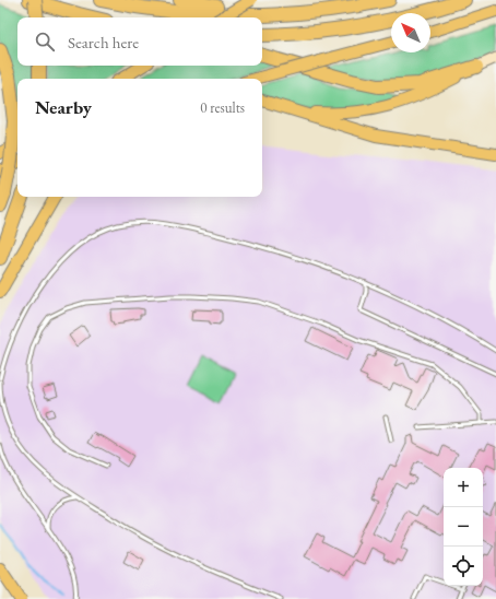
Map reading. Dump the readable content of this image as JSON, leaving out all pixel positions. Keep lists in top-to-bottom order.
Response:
{
  "north": "top left",
  "page": {
    "search": "Search here",
    "heading": ["Nearby", "0 results"],
    "map_buttons": ["+", "−"]
  }
}
